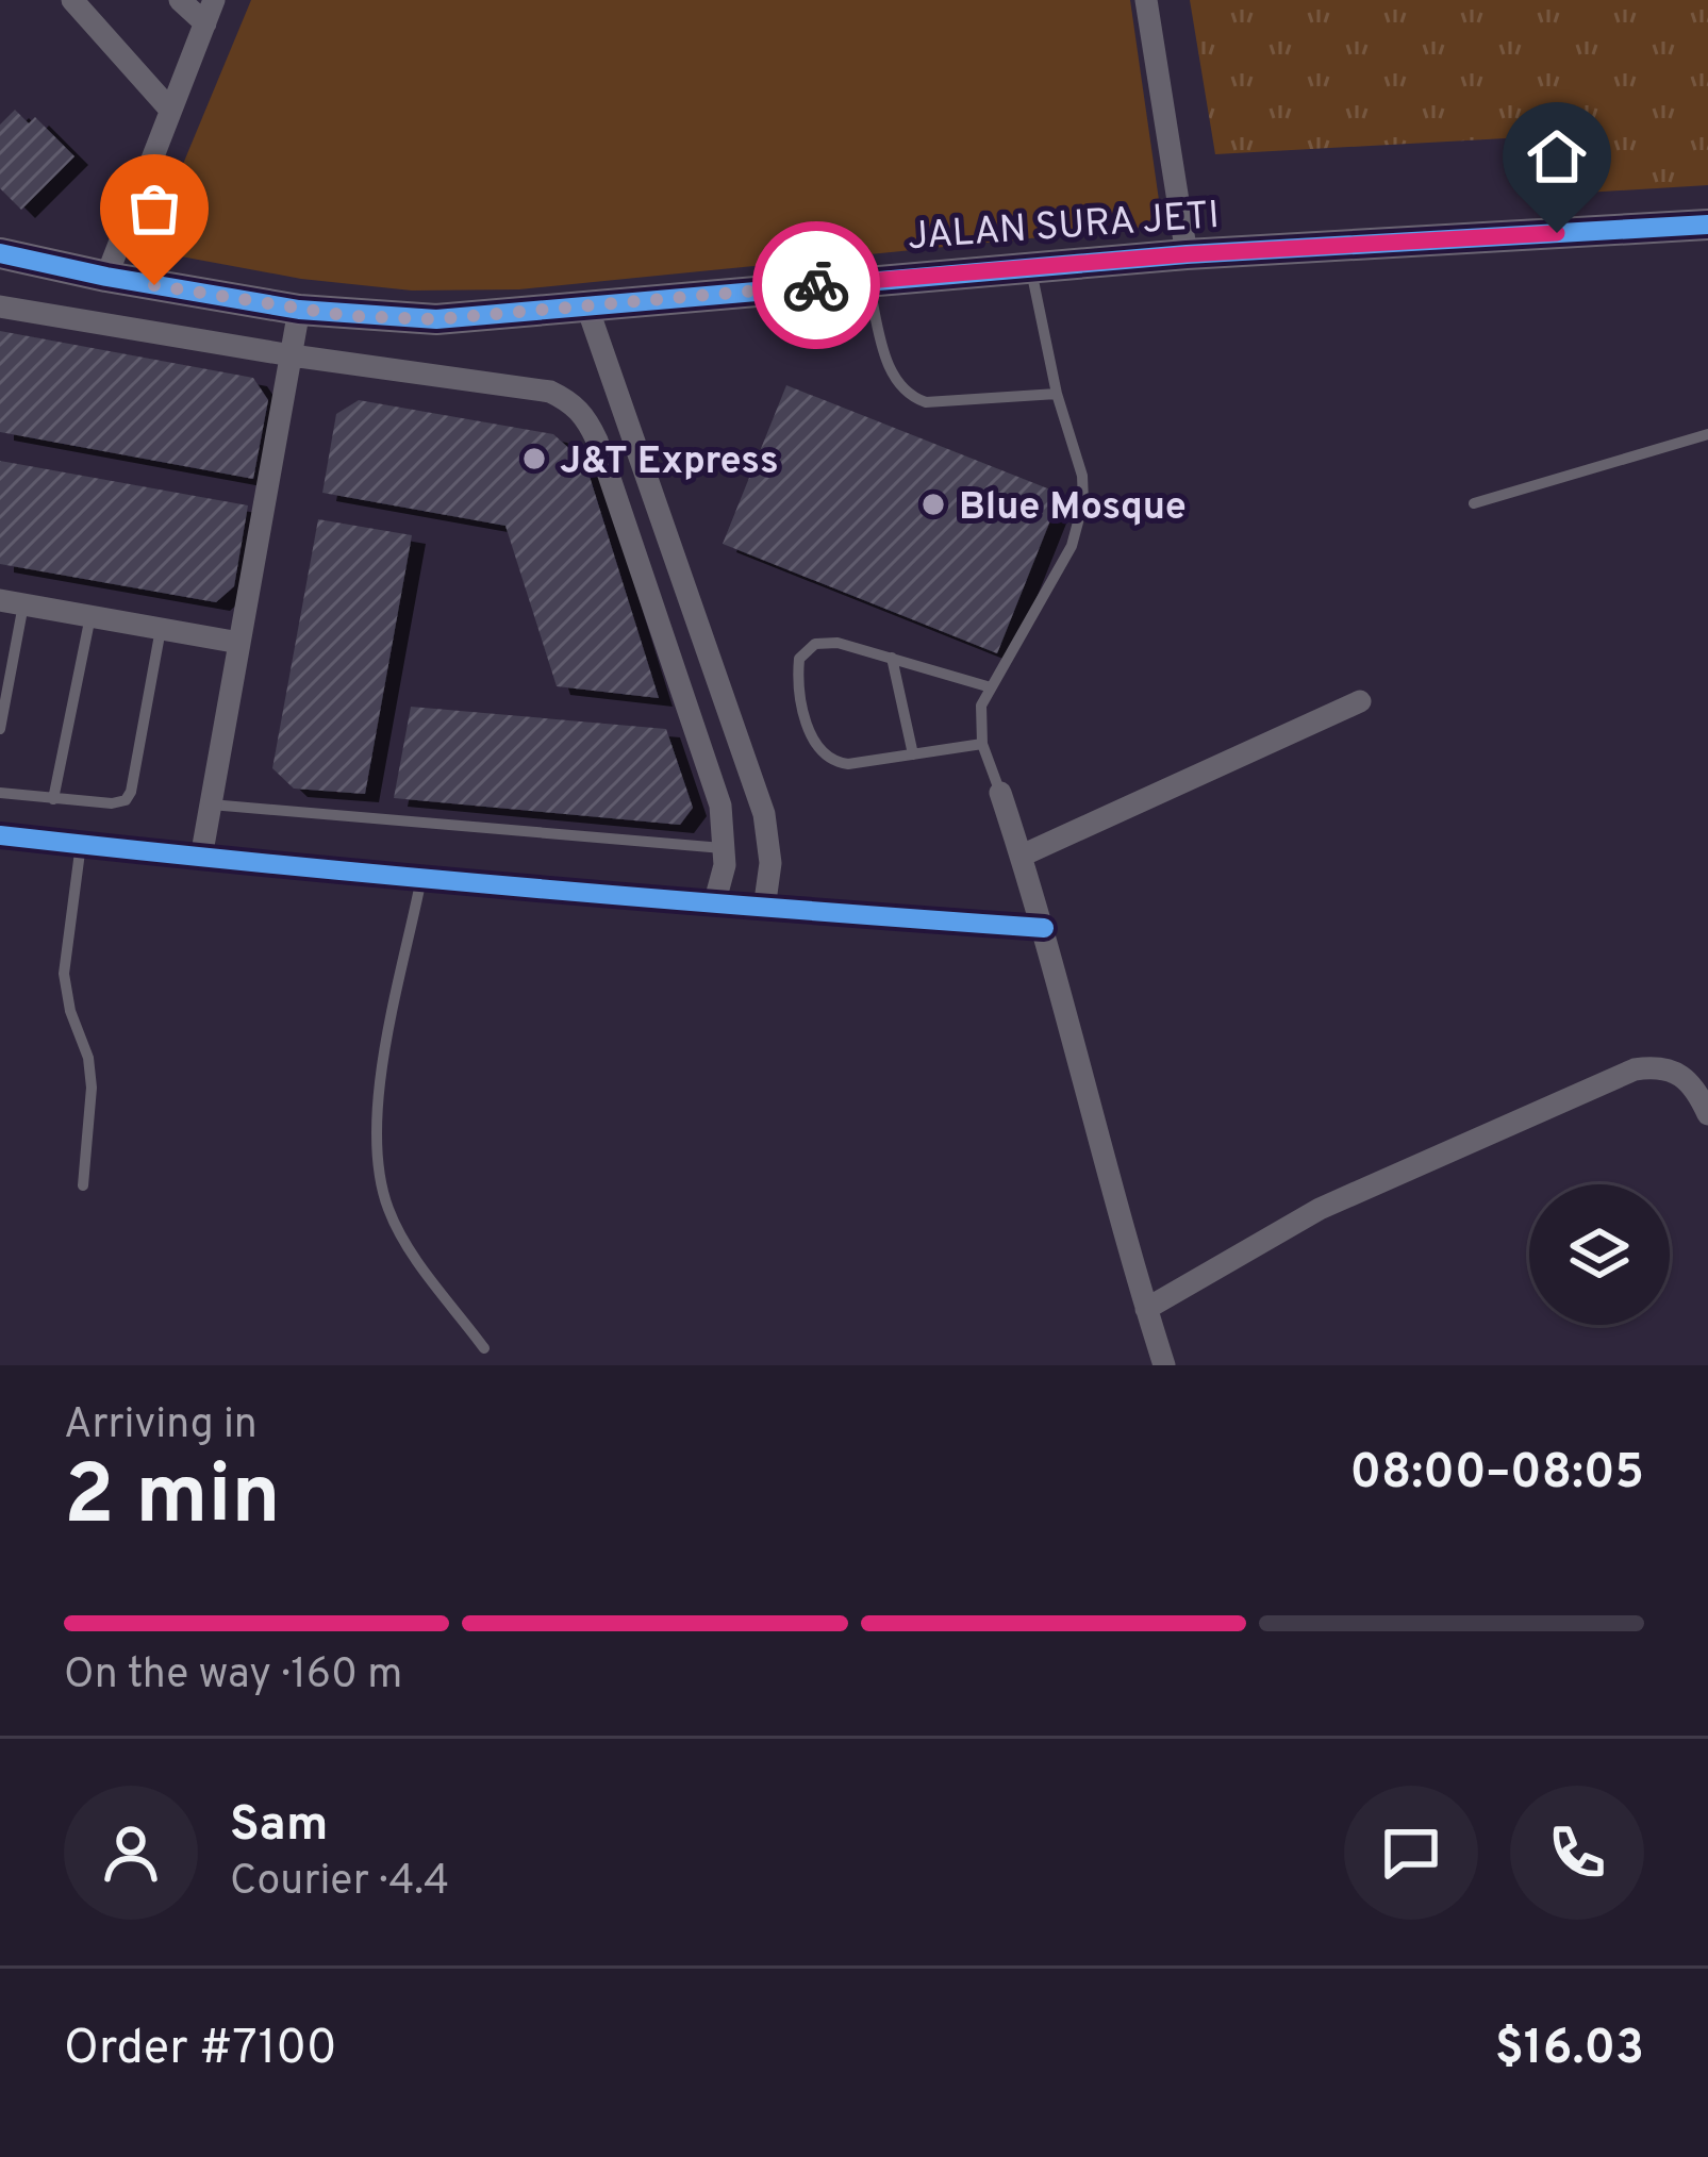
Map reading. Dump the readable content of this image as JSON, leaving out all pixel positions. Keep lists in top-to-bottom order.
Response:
{
  "streets": {
    "street": ["JALAN SURA JETI"]
  },
  "places": ["J&T Express", "Blue Mosque"],
  "page": {
    "heading": ["2 min", "Arriving in", "08:00–08:05"],
    "panel": [
      "Sam",
      "Courier · 4.4",
      "Order #7100",
      "$16.03"
    ],
    "bar": "On the way · 160 m"
  }
}
